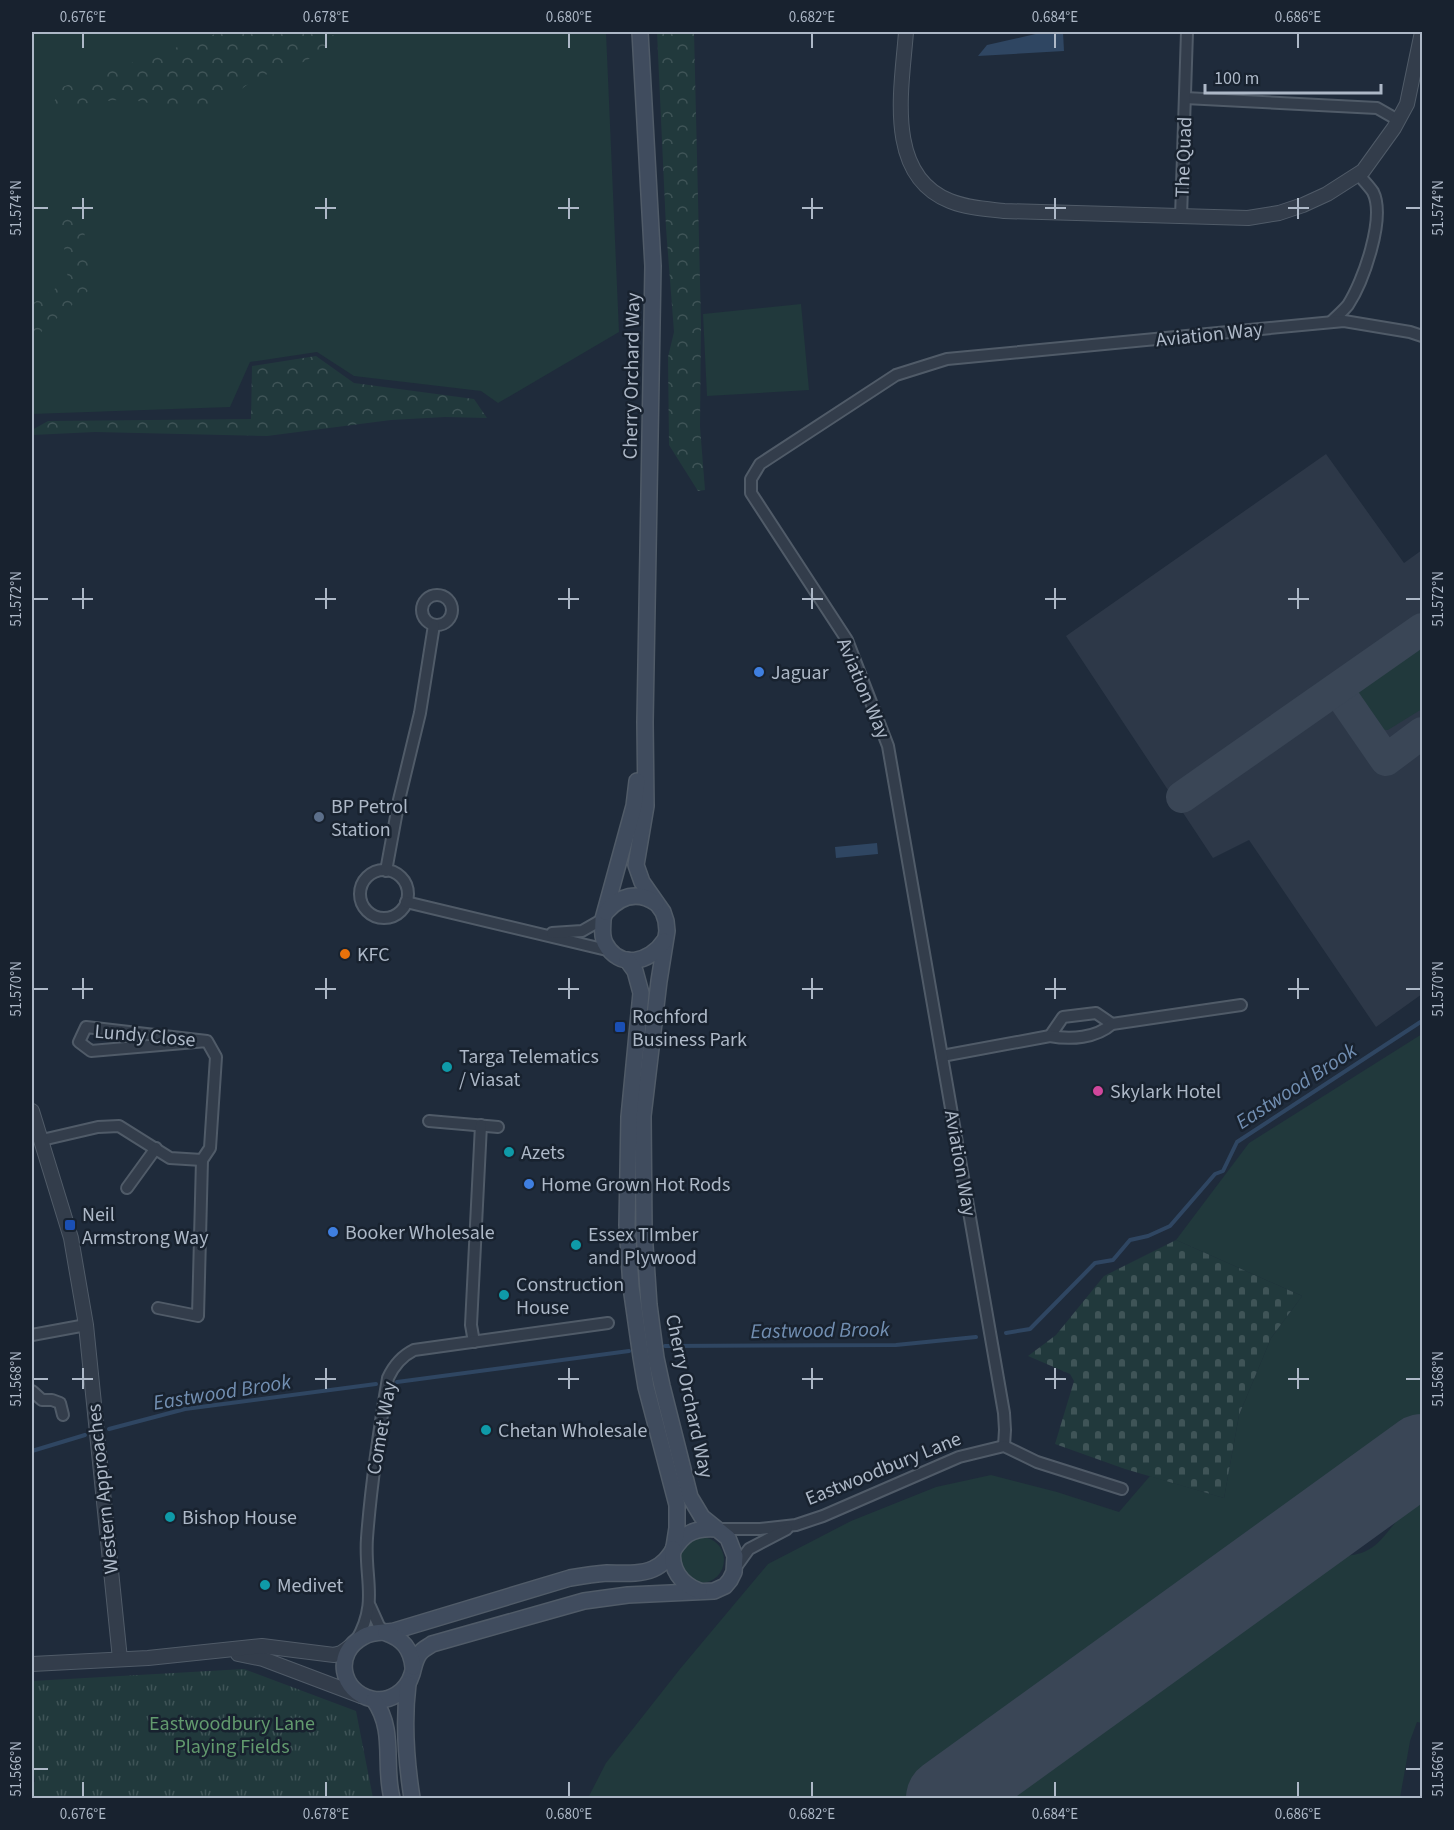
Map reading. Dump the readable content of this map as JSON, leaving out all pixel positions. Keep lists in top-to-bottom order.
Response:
{
  "streets": {
    "main road": ["Cherry Orchard Way", "Eastwoodbury Lane"],
    "street": [
      "The Quad",
      "Aviation Way",
      "Lundy Close",
      "Comet Way",
      "Western Approaches"
    ]
  },
  "crossings": [
    ["Aviation Way", "Eastwoodbury Lane"],
    ["Cherry Orchard Way", "Eastwoodbury Lane"],
    ["Comet Way", "Eastwoodbury Lane"],
    ["Eastwoodbury Lane", "Western Approaches"]
  ],
  "water": ["Eastwood Brook"],
  "parks": ["Eastwoodbury Lane Playing Fields"],
  "places": {
    "other": [
      "Jaguar",
      "BP Petrol Station",
      "KFC",
      "Targa Telematics / Viasat",
      "Skylark Hotel",
      "Azets",
      "Home Grown Hot Rods",
      "Booker Wholesale",
      "Essex TImber and Plywood",
      "Construction House",
      "Chetan Wholesale",
      "Bishop House",
      "Medivet"
    ],
    "transit": ["Rochford Business Park", "Neil Armstrong Way"]
  },
  "scale_bar": "100 m",
  "coordinates": [
    "0.676°E",
    "0.678°E",
    "0.680°E",
    "0.682°E",
    "0.684°E",
    "0.686°E",
    "51.574°N",
    "51.572°N",
    "51.570°N",
    "51.568°N",
    "51.566°N"
  ]
}
